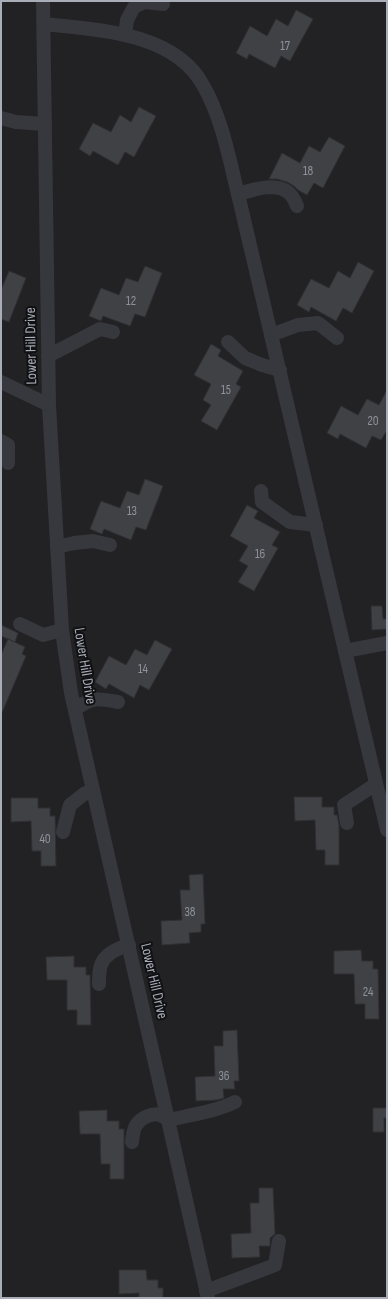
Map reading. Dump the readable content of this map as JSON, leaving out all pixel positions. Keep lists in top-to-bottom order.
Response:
{
  "streets": {
    "street": ["Lower Hill Drive"]
  },
  "house_numbers": [
    "17",
    "18",
    "12",
    "15",
    "20",
    "13",
    "16",
    "14",
    "40",
    "38",
    "24",
    "36"
  ]
}
